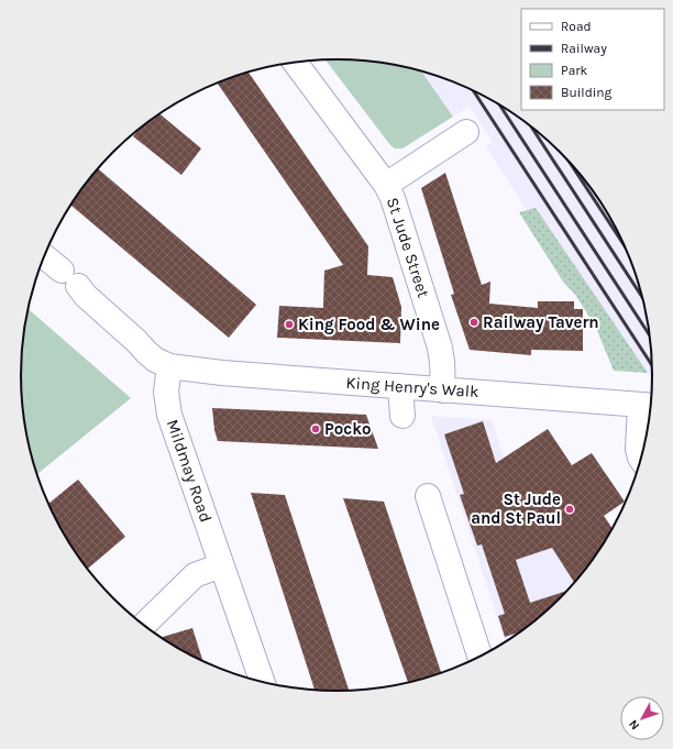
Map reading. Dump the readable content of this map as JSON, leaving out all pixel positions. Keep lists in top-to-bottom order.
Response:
{
  "streets": {
    "street": ["St Jude Street", "King Henry's Walk", "Mildmay Road"]
  },
  "crossings": [
    ["St Jude Street", "King Henry's Walk"],
    ["King Henry's Walk", "Mildmay Road"]
  ],
  "places": [
    "Railway Tavern",
    "King Food & Wine",
    "Pocko",
    "St Jude and St Paul"
  ],
  "legend": [
    "Road",
    "Railway",
    "Park",
    "Building"
  ],
  "north": "bottom left"
}
